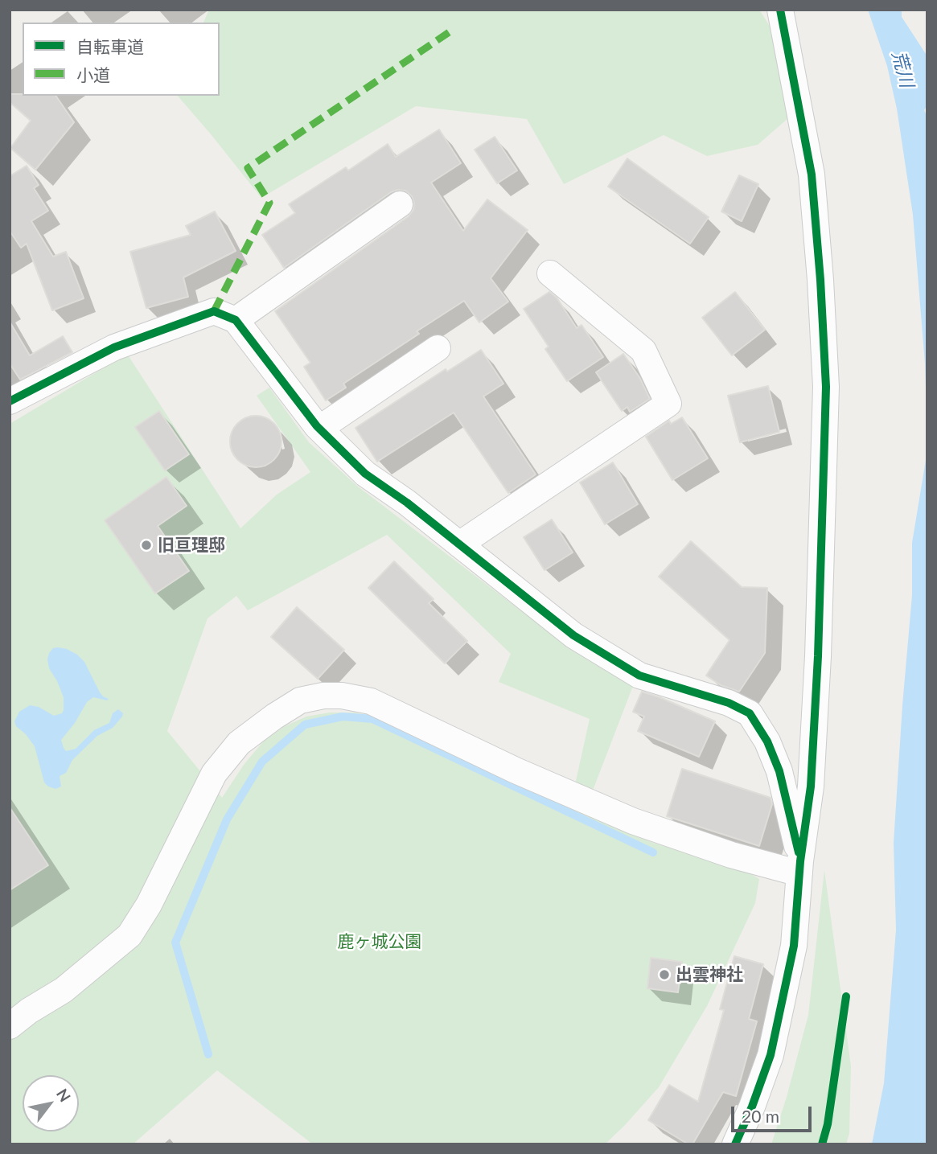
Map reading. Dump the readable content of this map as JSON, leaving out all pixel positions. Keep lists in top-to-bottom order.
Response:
{
  "water": ["荒川"],
  "parks": ["鹿ヶ城公園"],
  "places": ["旧亘理邸", "出雲神社"],
  "legend": ["自転車道", "小道"],
  "scale_bar": "20 m",
  "north": "top right"
}
